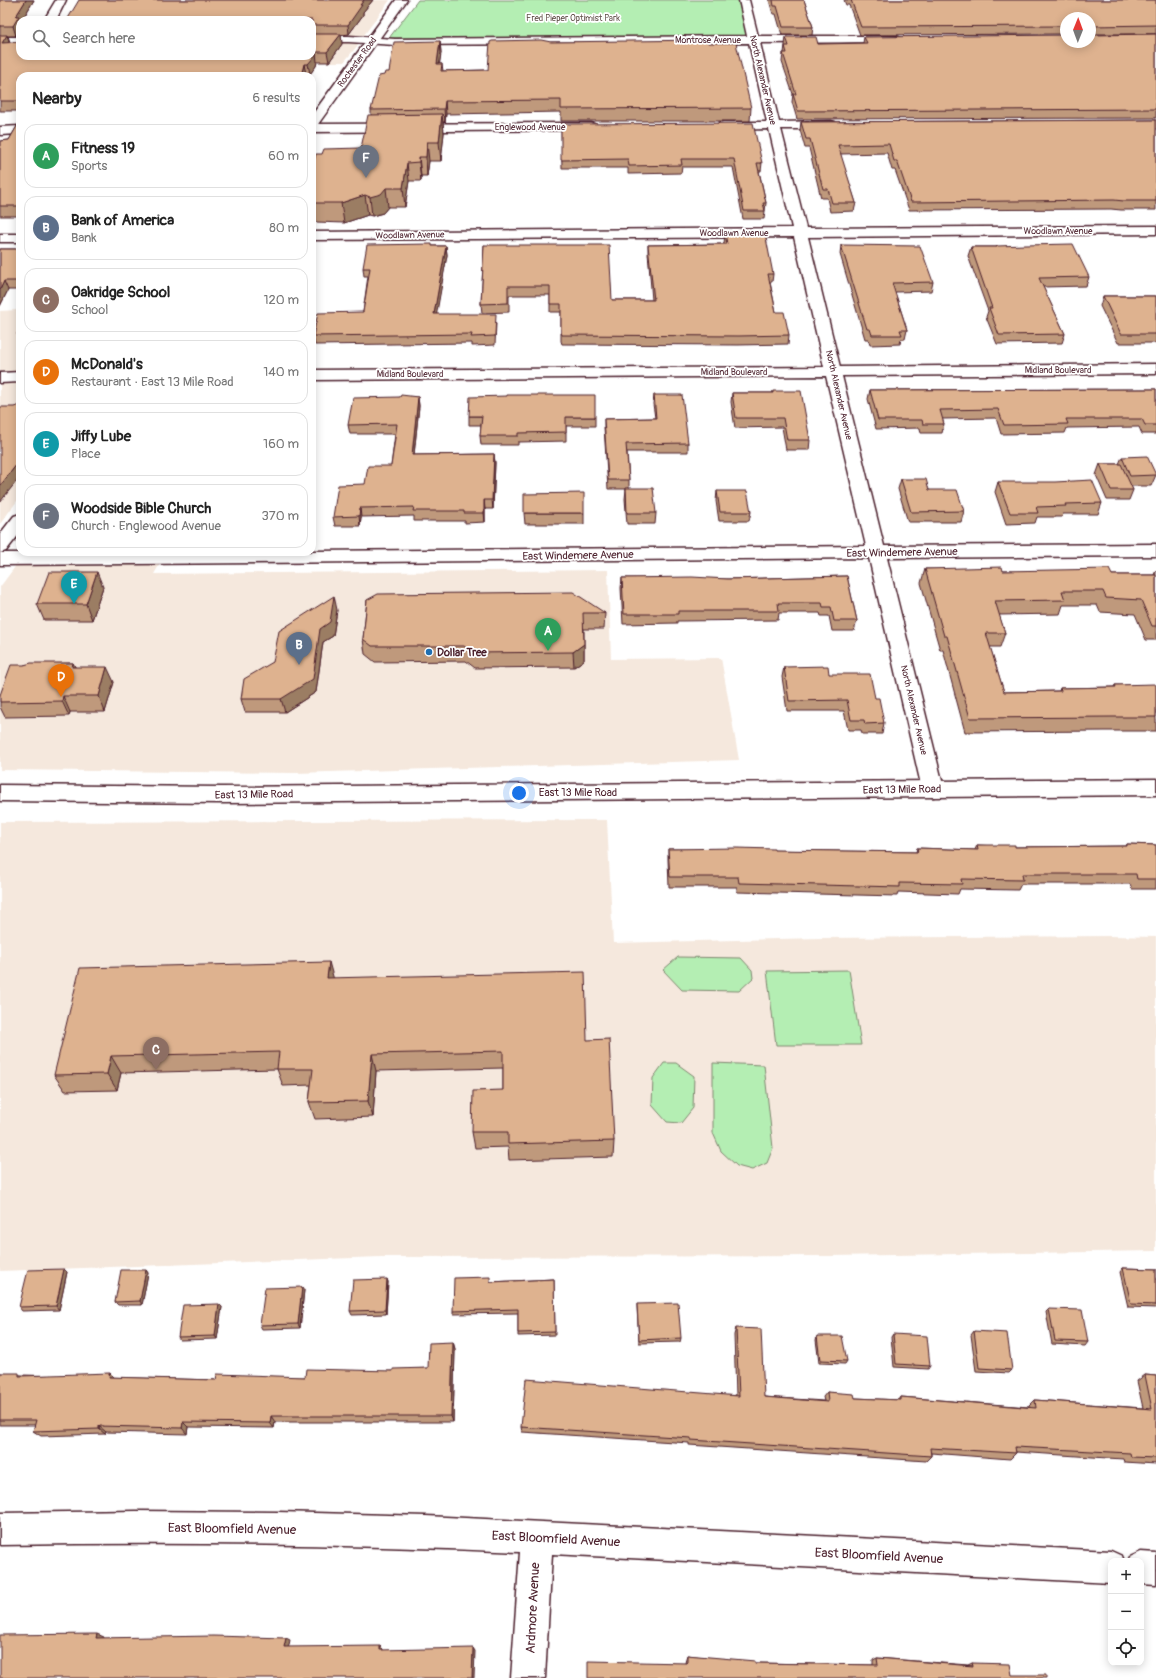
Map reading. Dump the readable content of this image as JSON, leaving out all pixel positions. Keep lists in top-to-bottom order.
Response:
{
  "streets": {
    "street": [
      "Montrose Avenue",
      "Rochester Road",
      "North Alexander Avenue",
      "Englewood Avenue",
      "Woodlawn Avenue",
      "Midland Boulevard",
      "East Windemere Avenue",
      "East 13 Mile Road",
      "East Bloomfield Avenue",
      "Ardmore Avenue"
    ]
  },
  "crossings": [
    ["Montrose Avenue", "Rochester Road"],
    ["Montrose Avenue", "North Alexander Avenue"],
    ["North Alexander Avenue", "Woodlawn Avenue"],
    ["North Alexander Avenue", "Midland Boulevard"],
    ["North Alexander Avenue", "East Windemere Avenue"],
    ["North Alexander Avenue", "East 13 Mile Road"],
    ["East Bloomfield Avenue", "Ardmore Avenue"]
  ],
  "parks": ["Fred Pieper Optimist Park"],
  "places": ["Dollar Tree"],
  "north": "top",
  "page": {
    "search": "Search here",
    "heading": ["Nearby", "6 results"],
    "list": [
      {
        "mark": "A",
        "name": "Fitness 19",
        "note": "Sports",
        "value": "60 m"
      },
      {
        "mark": "B",
        "name": "Bank of America",
        "note": "Bank",
        "value": "80 m"
      },
      {
        "mark": "C",
        "name": "Oakridge School",
        "note": "School",
        "value": "120 m"
      },
      {
        "mark": "D",
        "name": "McDonald's",
        "note": "Restaurant · East 13 Mile Road",
        "value": "140 m"
      },
      {
        "mark": "E",
        "name": "Jiffy Lube",
        "note": "Place",
        "value": "160 m"
      },
      {
        "mark": "F",
        "name": "Woodside Bible Church",
        "note": "Church · Englewood Avenue",
        "value": "370 m"
      }
    ],
    "pins": [
      "F",
      "E",
      "A",
      "B",
      "D",
      "C"
    ],
    "map_buttons": ["+", "−"]
  }
}
